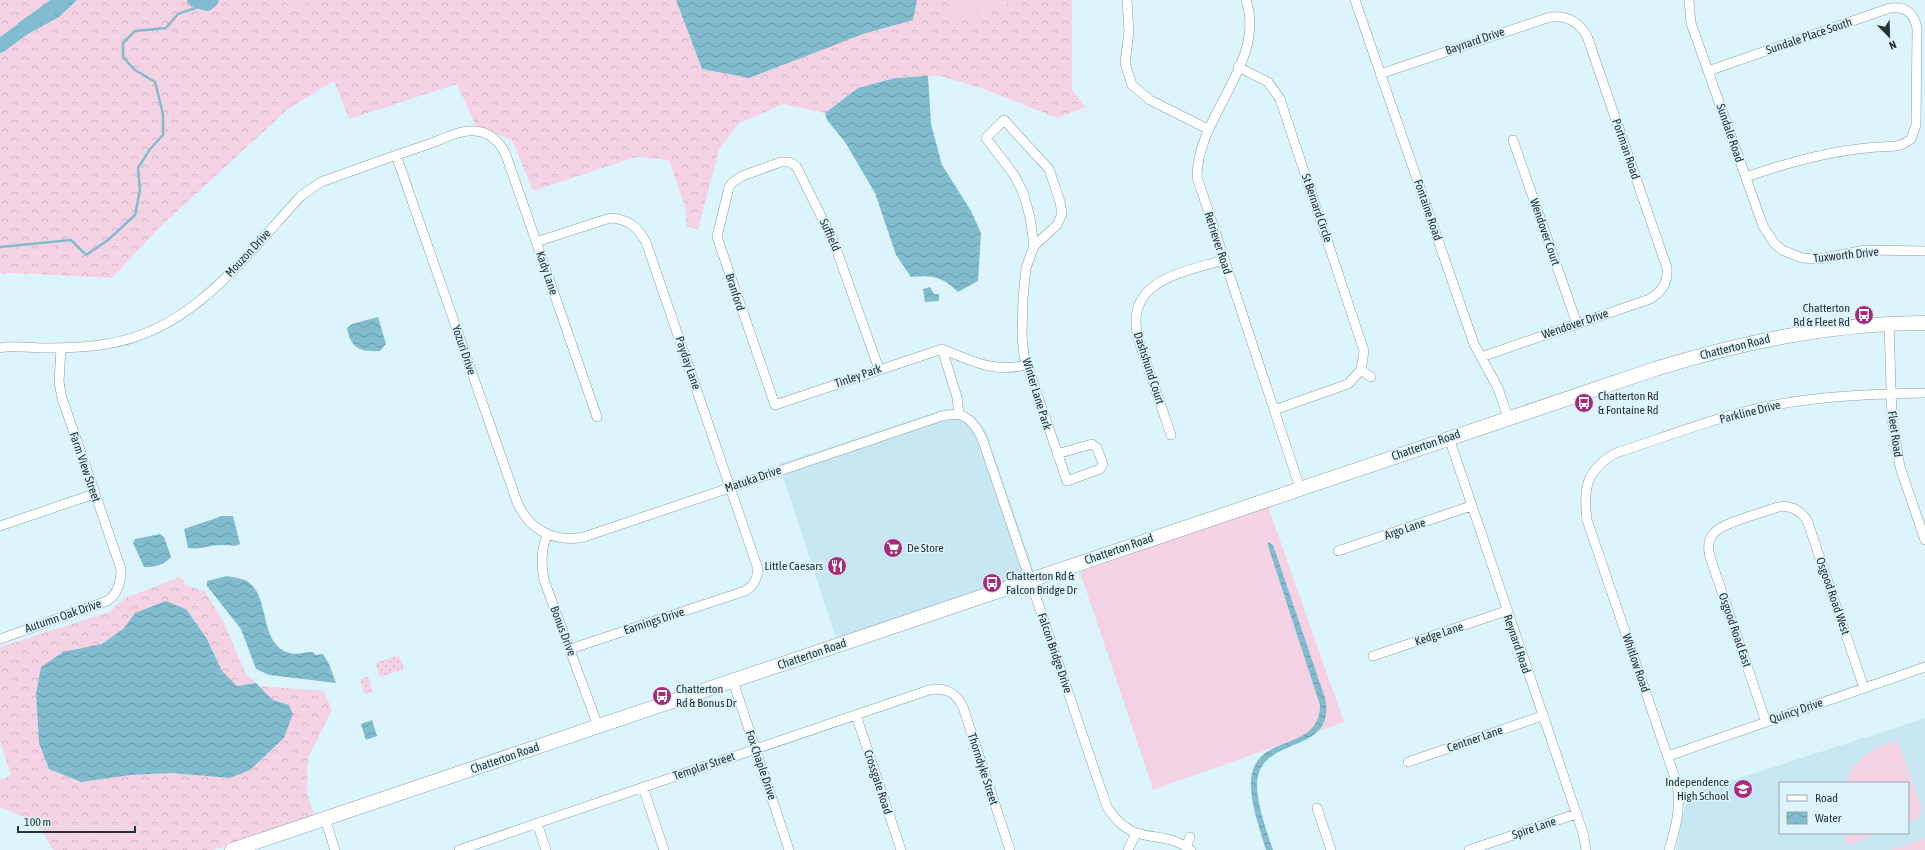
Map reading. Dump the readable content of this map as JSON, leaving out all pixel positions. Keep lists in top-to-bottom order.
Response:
{
  "streets": {
    "main road": ["Chatterton Road"],
    "street": [
      "Sundale Place South",
      "Baynard Drive",
      "Sundale Road",
      "Portman Road",
      "St Bernard Circle",
      "Fontaine Road",
      "Wendover Court",
      "Suffield",
      "Retriever Road",
      "Mouzon Drive",
      "Tuxworth Drive",
      "Kady Lane",
      "Branford",
      "Wendover Drive",
      "Yozuri Drive",
      "Payday Lane",
      "Dashshund Court",
      "Tinley Park",
      "Winter Lane Park",
      "Parkline Drive",
      "Fleet Road",
      "Farm View Street",
      "Matuka Drive",
      "Argo Lane",
      "Osgood Road West",
      "Autumn Oak Drive",
      "Earnings Drive",
      "Osgood Road East",
      "Bonus Drive",
      "Kedge Lane",
      "Reynard Road",
      "Falcon Bridge Drive",
      "Whitlow Road",
      "Quincy Drive",
      "Centner Lane",
      "Fox Chaple Drive",
      "Templar Street",
      "Thorndyke Street",
      "Crossgate Road",
      "Spire Lane"
    ]
  },
  "crossings": [
    ["Sundale Place South", "Sundale Road"],
    ["Baynard Drive", "Portman Road"],
    ["Baynard Drive", "Fontaine Road"],
    ["Sundale Road", "Tuxworth Drive"],
    ["Portman Road", "Wendover Drive"],
    ["St Bernard Circle", "Retriever Road"],
    ["Fontaine Road", "Wendover Drive"],
    ["Fontaine Road", "Chatterton Road"],
    ["Wendover Court", "Wendover Drive"],
    ["Suffield", "Branford"],
    ["Suffield", "Tinley Park"],
    ["Retriever Road", "Chatterton Road"],
    ["Retriever Road", "Dashshund Court"],
    ["Mouzon Drive", "Kady Lane"],
    ["Mouzon Drive", "Yozuri Drive"],
    ["Mouzon Drive", "Farm View Street"],
    ["Kady Lane", "Payday Lane"],
    ["Branford", "Tinley Park"],
    ["Chatterton Road", "Fleet Road"],
    ["Chatterton Road", "Bonus Drive"],
    ["Chatterton Road", "Reynard Road"],
    ["Chatterton Road", "Falcon Bridge Drive"],
    ["Chatterton Road", "Fox Chaple Drive"],
    ["Yozuri Drive", "Matuka Drive"],
    ["Yozuri Drive", "Bonus Drive"],
    ["Payday Lane", "Matuka Drive"],
    ["Payday Lane", "Earnings Drive"],
    ["Parkline Drive", "Fleet Road"],
    ["Parkline Drive", "Whitlow Road"],
    ["Farm View Street", "Autumn Oak Drive"],
    ["Matuka Drive", "Bonus Drive"],
    ["Matuka Drive", "Falcon Bridge Drive"],
    ["Argo Lane", "Reynard Road"],
    ["Osgood Road West", "Osgood Road East"],
    ["Osgood Road West", "Quincy Drive"],
    ["Earnings Drive", "Bonus Drive"],
    ["Osgood Road East", "Quincy Drive"],
    ["Kedge Lane", "Reynard Road"],
    ["Reynard Road", "Centner Lane"],
    ["Reynard Road", "Spire Lane"],
    ["Whitlow Road", "Quincy Drive"],
    ["Fox Chaple Drive", "Templar Street"],
    ["Templar Street", "Thorndyke Street"],
    ["Templar Street", "Crossgate Road"]
  ],
  "places": {
    "bus stop": [
      "Chatterton Rd & Fleet Rd",
      "Chatterton Rd & Fontaine Rd",
      "Chatterton Rd & Falcon Bridge Dr",
      "Chatterton Rd & Bonus Dr"
    ],
    "supermarket": ["De Store"],
    "restaurant": ["Little Caesars"],
    "school or university": ["Independence High School"]
  },
  "legend": ["Road", "Water"],
  "scale_bar": "100 m",
  "north": "bottom right"
}
